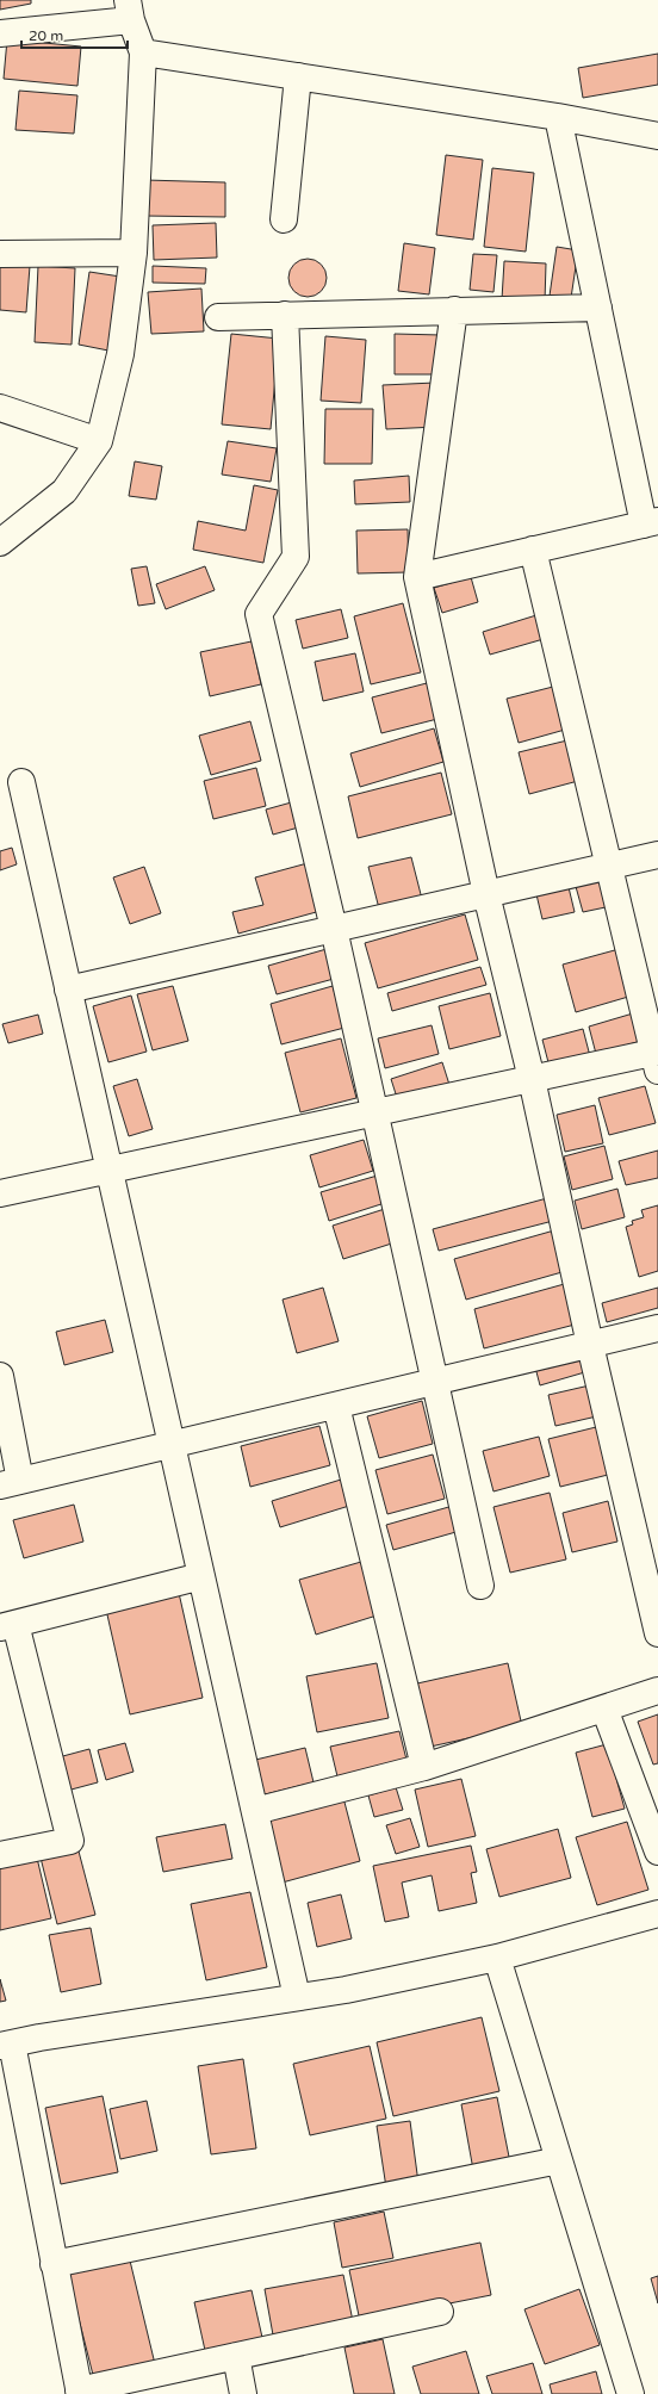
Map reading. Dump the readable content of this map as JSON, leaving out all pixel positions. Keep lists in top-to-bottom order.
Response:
{
  "scale_bar": "20 m"
}
